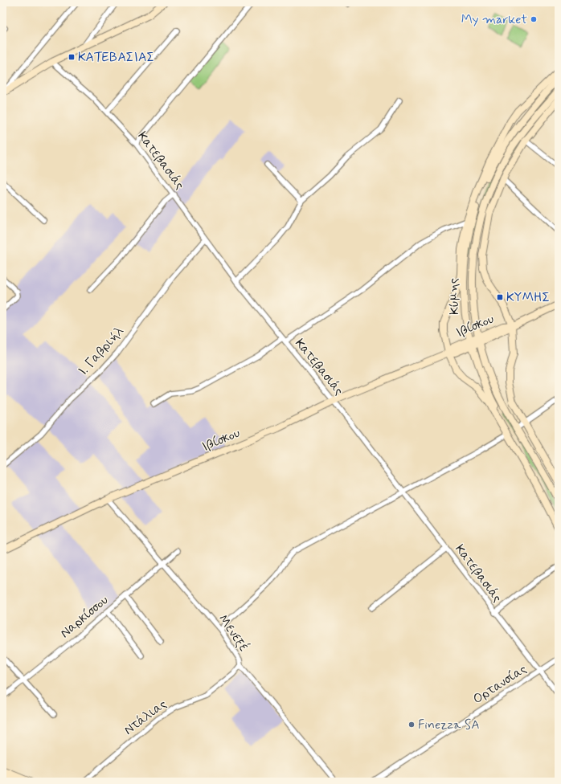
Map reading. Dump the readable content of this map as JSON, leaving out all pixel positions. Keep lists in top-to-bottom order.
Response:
{
  "streets": {
    "street": [
      "Κατεβασιάς",
      "Κύμης",
      "Ιβίσκου",
      "Ι. Γαβριήλ",
      "Ναρκίσσου",
      "Μενεξέ",
      "Ορτανσίας",
      "Ντάλιας"
    ]
  },
  "crossings": [
    ["Κατεβασιάς", "Ιβίσκου"],
    ["Κατεβασιάς", "Ι. Γαβριήλ"],
    ["Κατεβασιάς", "Ορτανσίας"],
    ["Κύμης", "Ιβίσκου"],
    ["Ιβίσκου", "Μενεξέ"],
    ["Ναρκίσσου", "Μενεξέ"],
    ["Μενεξέ", "Ντάλιας"]
  ],
  "places": {
    "other": ["My market", "Finezza SA"],
    "transit": ["ΚΑΤΕΒΑΣΙΑΣ", "ΚΥΜΗΣ"]
  }
}
